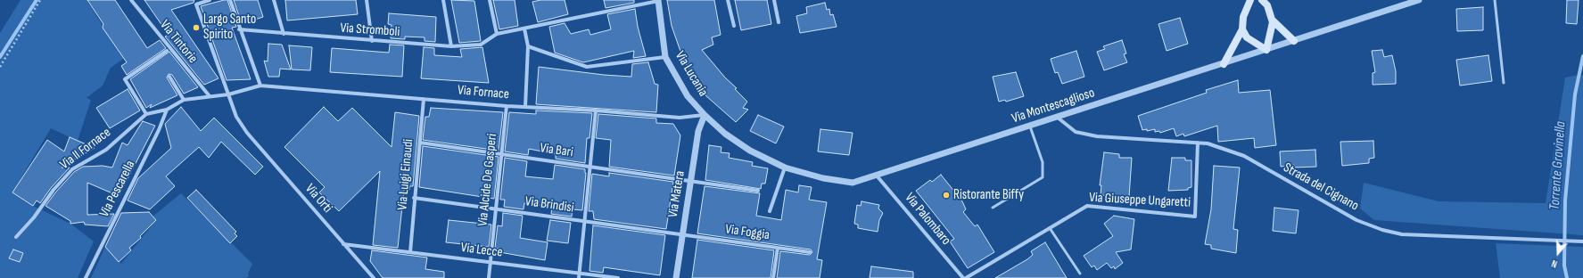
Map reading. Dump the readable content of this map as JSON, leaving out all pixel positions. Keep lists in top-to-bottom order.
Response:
{
  "streets": {
    "street": [
      "Via Stromboli",
      "Via Tintorie",
      "Via Lucania",
      "Via Fornace",
      "Via Montescaglioso",
      "Via II Fornace",
      "Via Bari",
      "Via Luigi Einaudi",
      "Via Alcide De Gasperi",
      "Strada del Cignano",
      "Via Pescarella",
      "Via Matera",
      "Via Orti",
      "Via Giuseppe Ungaretti",
      "Via Brindisi",
      "Via Palombaro",
      "Via Foggia",
      "Via Lecce"
    ]
  },
  "crossings": [
    ["Via Lucania", "Via Fornace"],
    ["Via Lucania", "Via Montescaglioso"],
    ["Via Lucania", "Via Matera"],
    ["Via Fornace", "Via Montescaglioso"],
    ["Via Fornace", "Via Luigi Einaudi"],
    ["Via Fornace", "Via Alcide De Gasperi"],
    ["Via Fornace", "Via Matera"],
    ["Via Montescaglioso", "Strada del Cignano"],
    ["Via Montescaglioso", "Via Matera"],
    ["Via Montescaglioso", "Via Palombaro"],
    ["Via II Fornace", "Via Pescarella"],
    ["Via Bari", "Via Luigi Einaudi"],
    ["Via Bari", "Via Alcide De Gasperi"],
    ["Via Bari", "Via Matera"],
    ["Via Luigi Einaudi", "Via Brindisi"],
    ["Via Luigi Einaudi", "Via Lecce"],
    ["Via Alcide De Gasperi", "Via Brindisi"],
    ["Via Alcide De Gasperi", "Via Lecce"],
    ["Strada del Cignano", "Via Giuseppe Ungaretti"],
    ["Via Matera", "Via Brindisi"],
    ["Via Matera", "Via Foggia"],
    ["Via Orti", "Via Lecce"],
    ["Via Giuseppe Ungaretti", "Via Palombaro"],
    ["Via Brindisi", "Via Foggia"]
  ],
  "water": ["Torrente Gravinella"],
  "places": ["Largo Santo Spirito", "Ristorante Biffy"],
  "north": "bottom"
}
